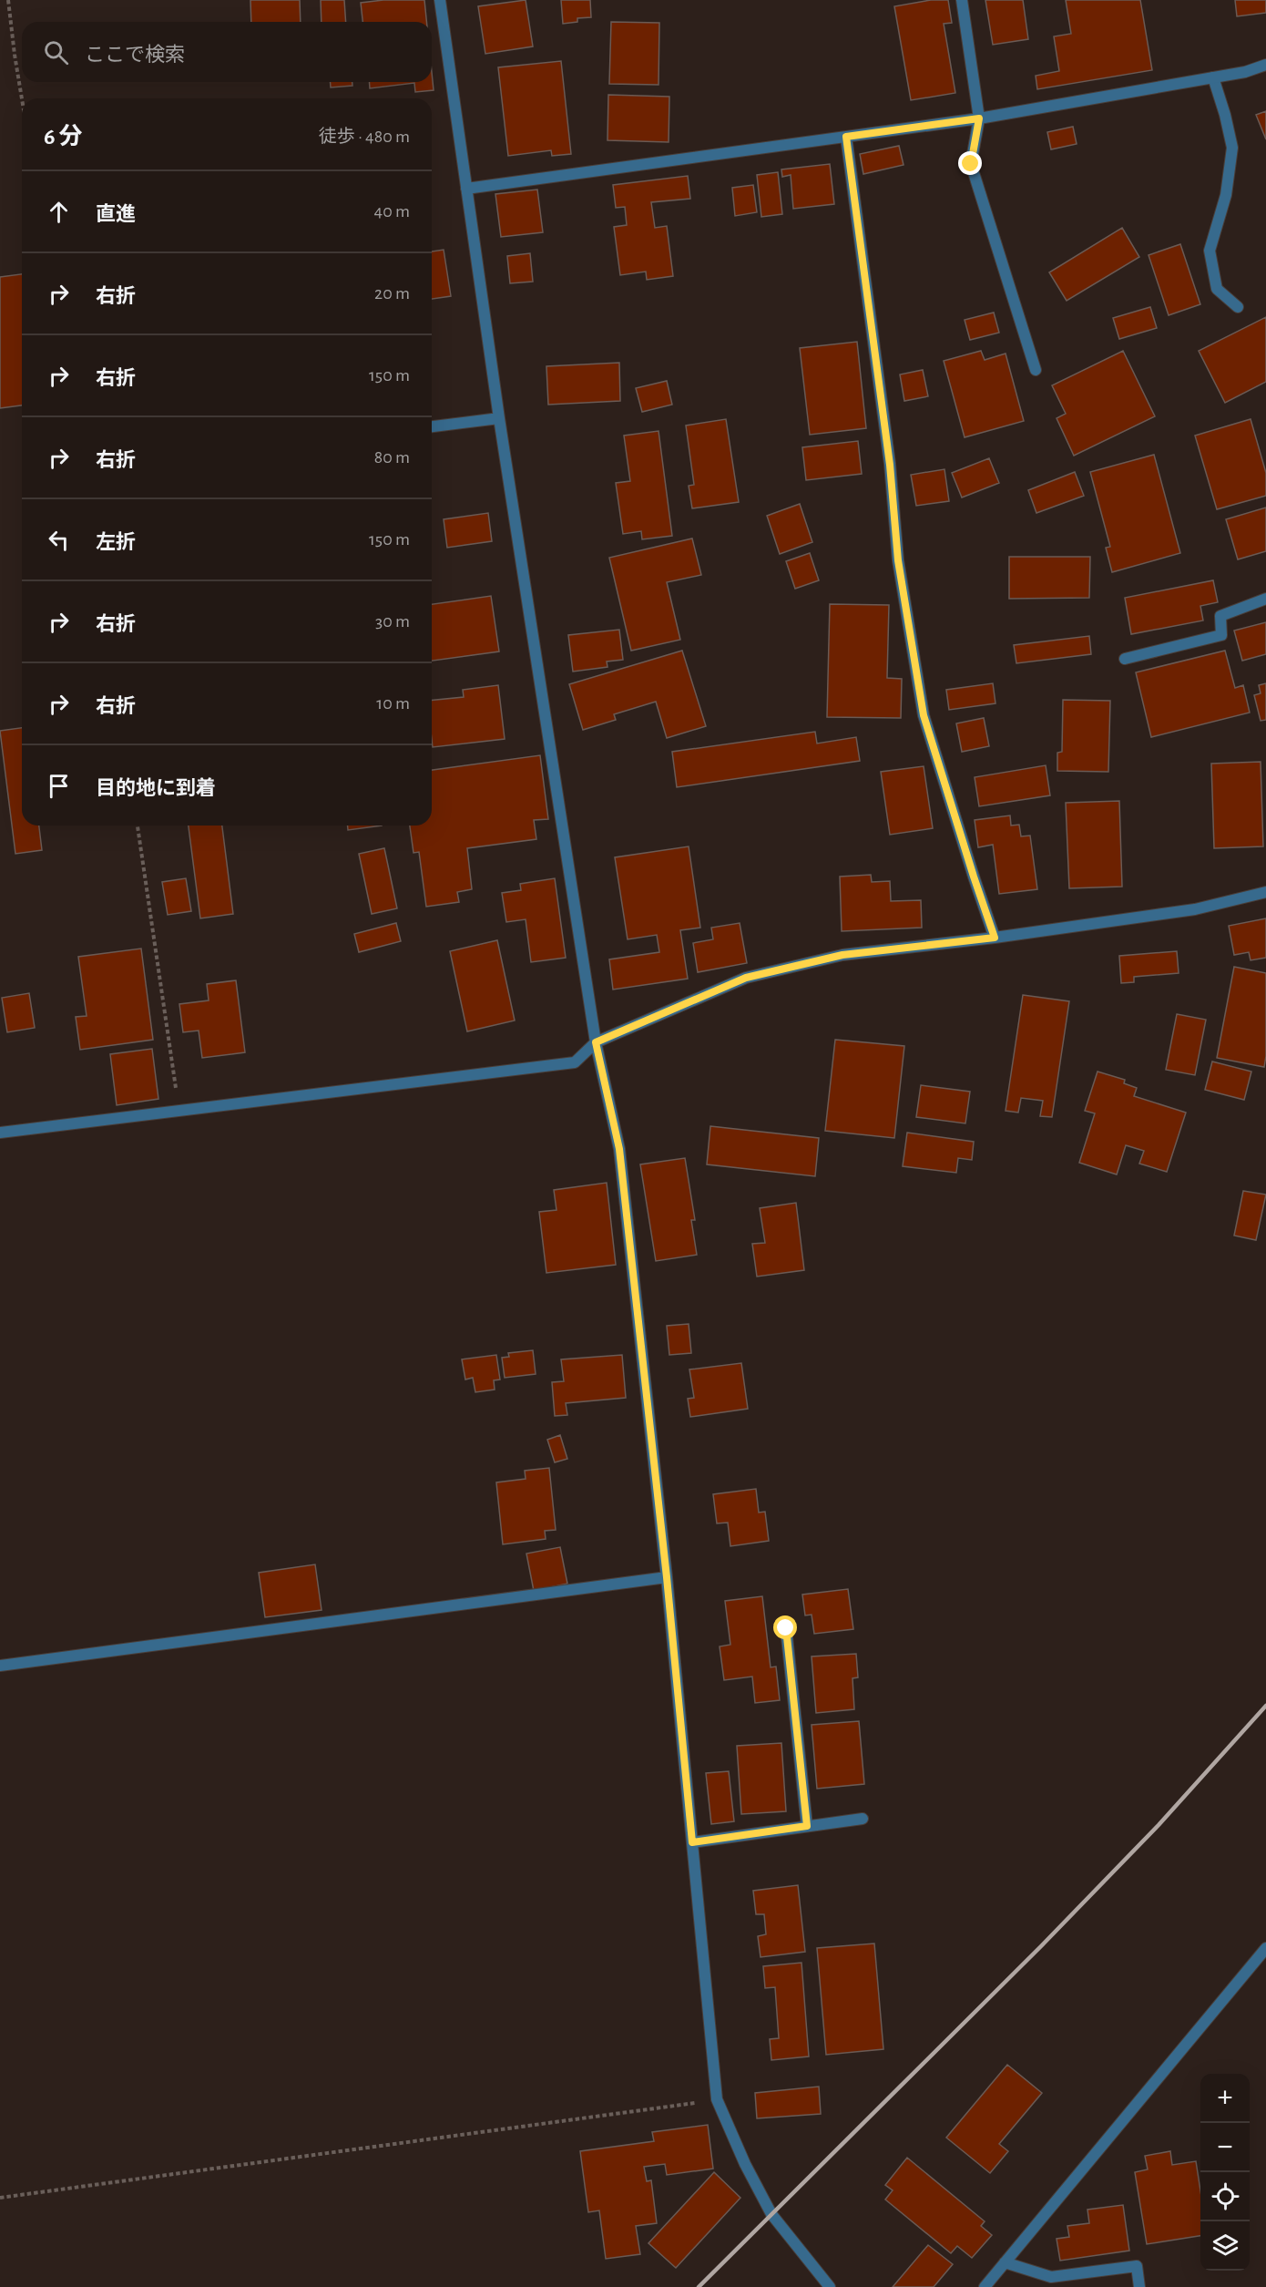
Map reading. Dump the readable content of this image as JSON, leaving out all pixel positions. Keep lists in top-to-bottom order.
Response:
{
  "page": {
    "search": "ここで検索",
    "heading": ["6 分", "徒歩 · 480 m"],
    "list": [
      ["直進", "40 m"],
      ["右折", "20 m"],
      ["右折", "150 m"],
      ["右折", "80 m"],
      ["左折", "150 m"],
      ["右折", "30 m"],
      ["右折", "10 m"],
      "目的地に到着"
    ],
    "map_buttons": ["+", "−"]
  }
}
